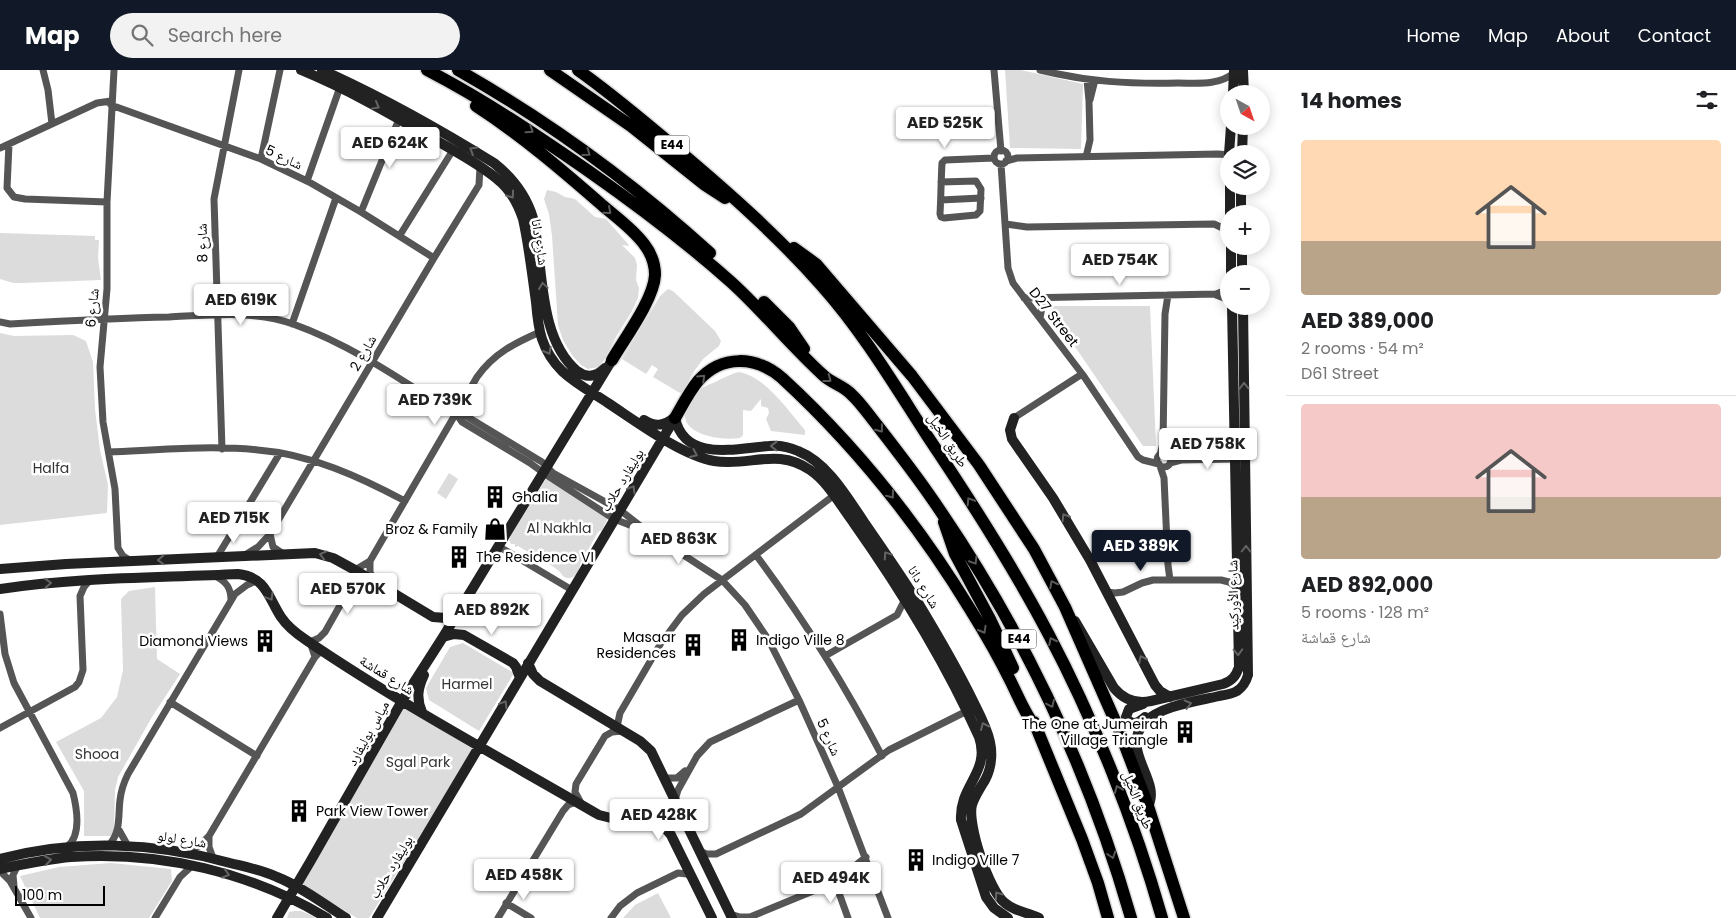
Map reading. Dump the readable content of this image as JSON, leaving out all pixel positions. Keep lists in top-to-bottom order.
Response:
{
  "streets": {
    "highway": ["E44", "طريق الخيل"],
    "street": [
      "شارع 5",
      "شارع دانا",
      "شارع 8",
      "شارع 6",
      "D27 Street",
      "شارع 2",
      "بوليفارد حلاب",
      "شارع الأوركيد",
      "شارع قماشة",
      "مياس بوليفارد",
      "شارع لولو"
    ]
  },
  "crossings": [
    ["شارع 5", "شارع 8"],
    ["شارع 5", "شارع 6"],
    ["شارع 5", "شارع 2"],
    ["شارع دانا", "شارع 2"],
    ["شارع دانا", "بوليفارد حلاب"],
    ["شارع دانا", "مياس بوليفارد"],
    ["بوليفارد حلاب", "شارع قماشة"],
    ["بوليفارد حلاب", "مياس بوليفارد"],
    ["شارع قماشة", "مياس بوليفارد"],
    ["مياس بوليفارد", "شارع لولو"]
  ],
  "parks": [
    "Halfa",
    "Al Nakhla",
    "Harmel",
    "Shooa",
    "Sgal Park"
  ],
  "places": {
    "building": [
      "Ghalia",
      "The Residence VI",
      "Indigo Ville 8",
      "Diamond Views",
      "Masaar Residences",
      "The One at Jumeirah Village Triangle",
      "Park View Tower",
      "Indigo Ville 7"
    ],
    "shop": ["Broz & Family"]
  },
  "scale_bar": "100 m",
  "north": "bottom right",
  "page": {
    "header": "Map",
    "search": "Search here",
    "nav": [
      "Home",
      "Map",
      "About",
      "Contact"
    ],
    "heading": "14 homes",
    "map_buttons": ["+", "−"],
    "price": [
      "AED 525K",
      "AED 624K",
      "AED 754K",
      "AED 619K",
      "AED 739K",
      "AED 758K",
      "AED 715K",
      "AED 863K",
      "AED 389K",
      "AED 570K",
      "AED 892K",
      "AED 428K",
      "AED 458K",
      "AED 494K"
    ],
    "list": [
      {
        "name": "AED 389,000",
        "note": "2 rooms · 54 m² · D61 Street"
      },
      {
        "name": "AED 892,000",
        "note": "5 rooms · 128 m² · شارع قماشة"
      }
    ],
    "scale": "100 m"
  }
}
